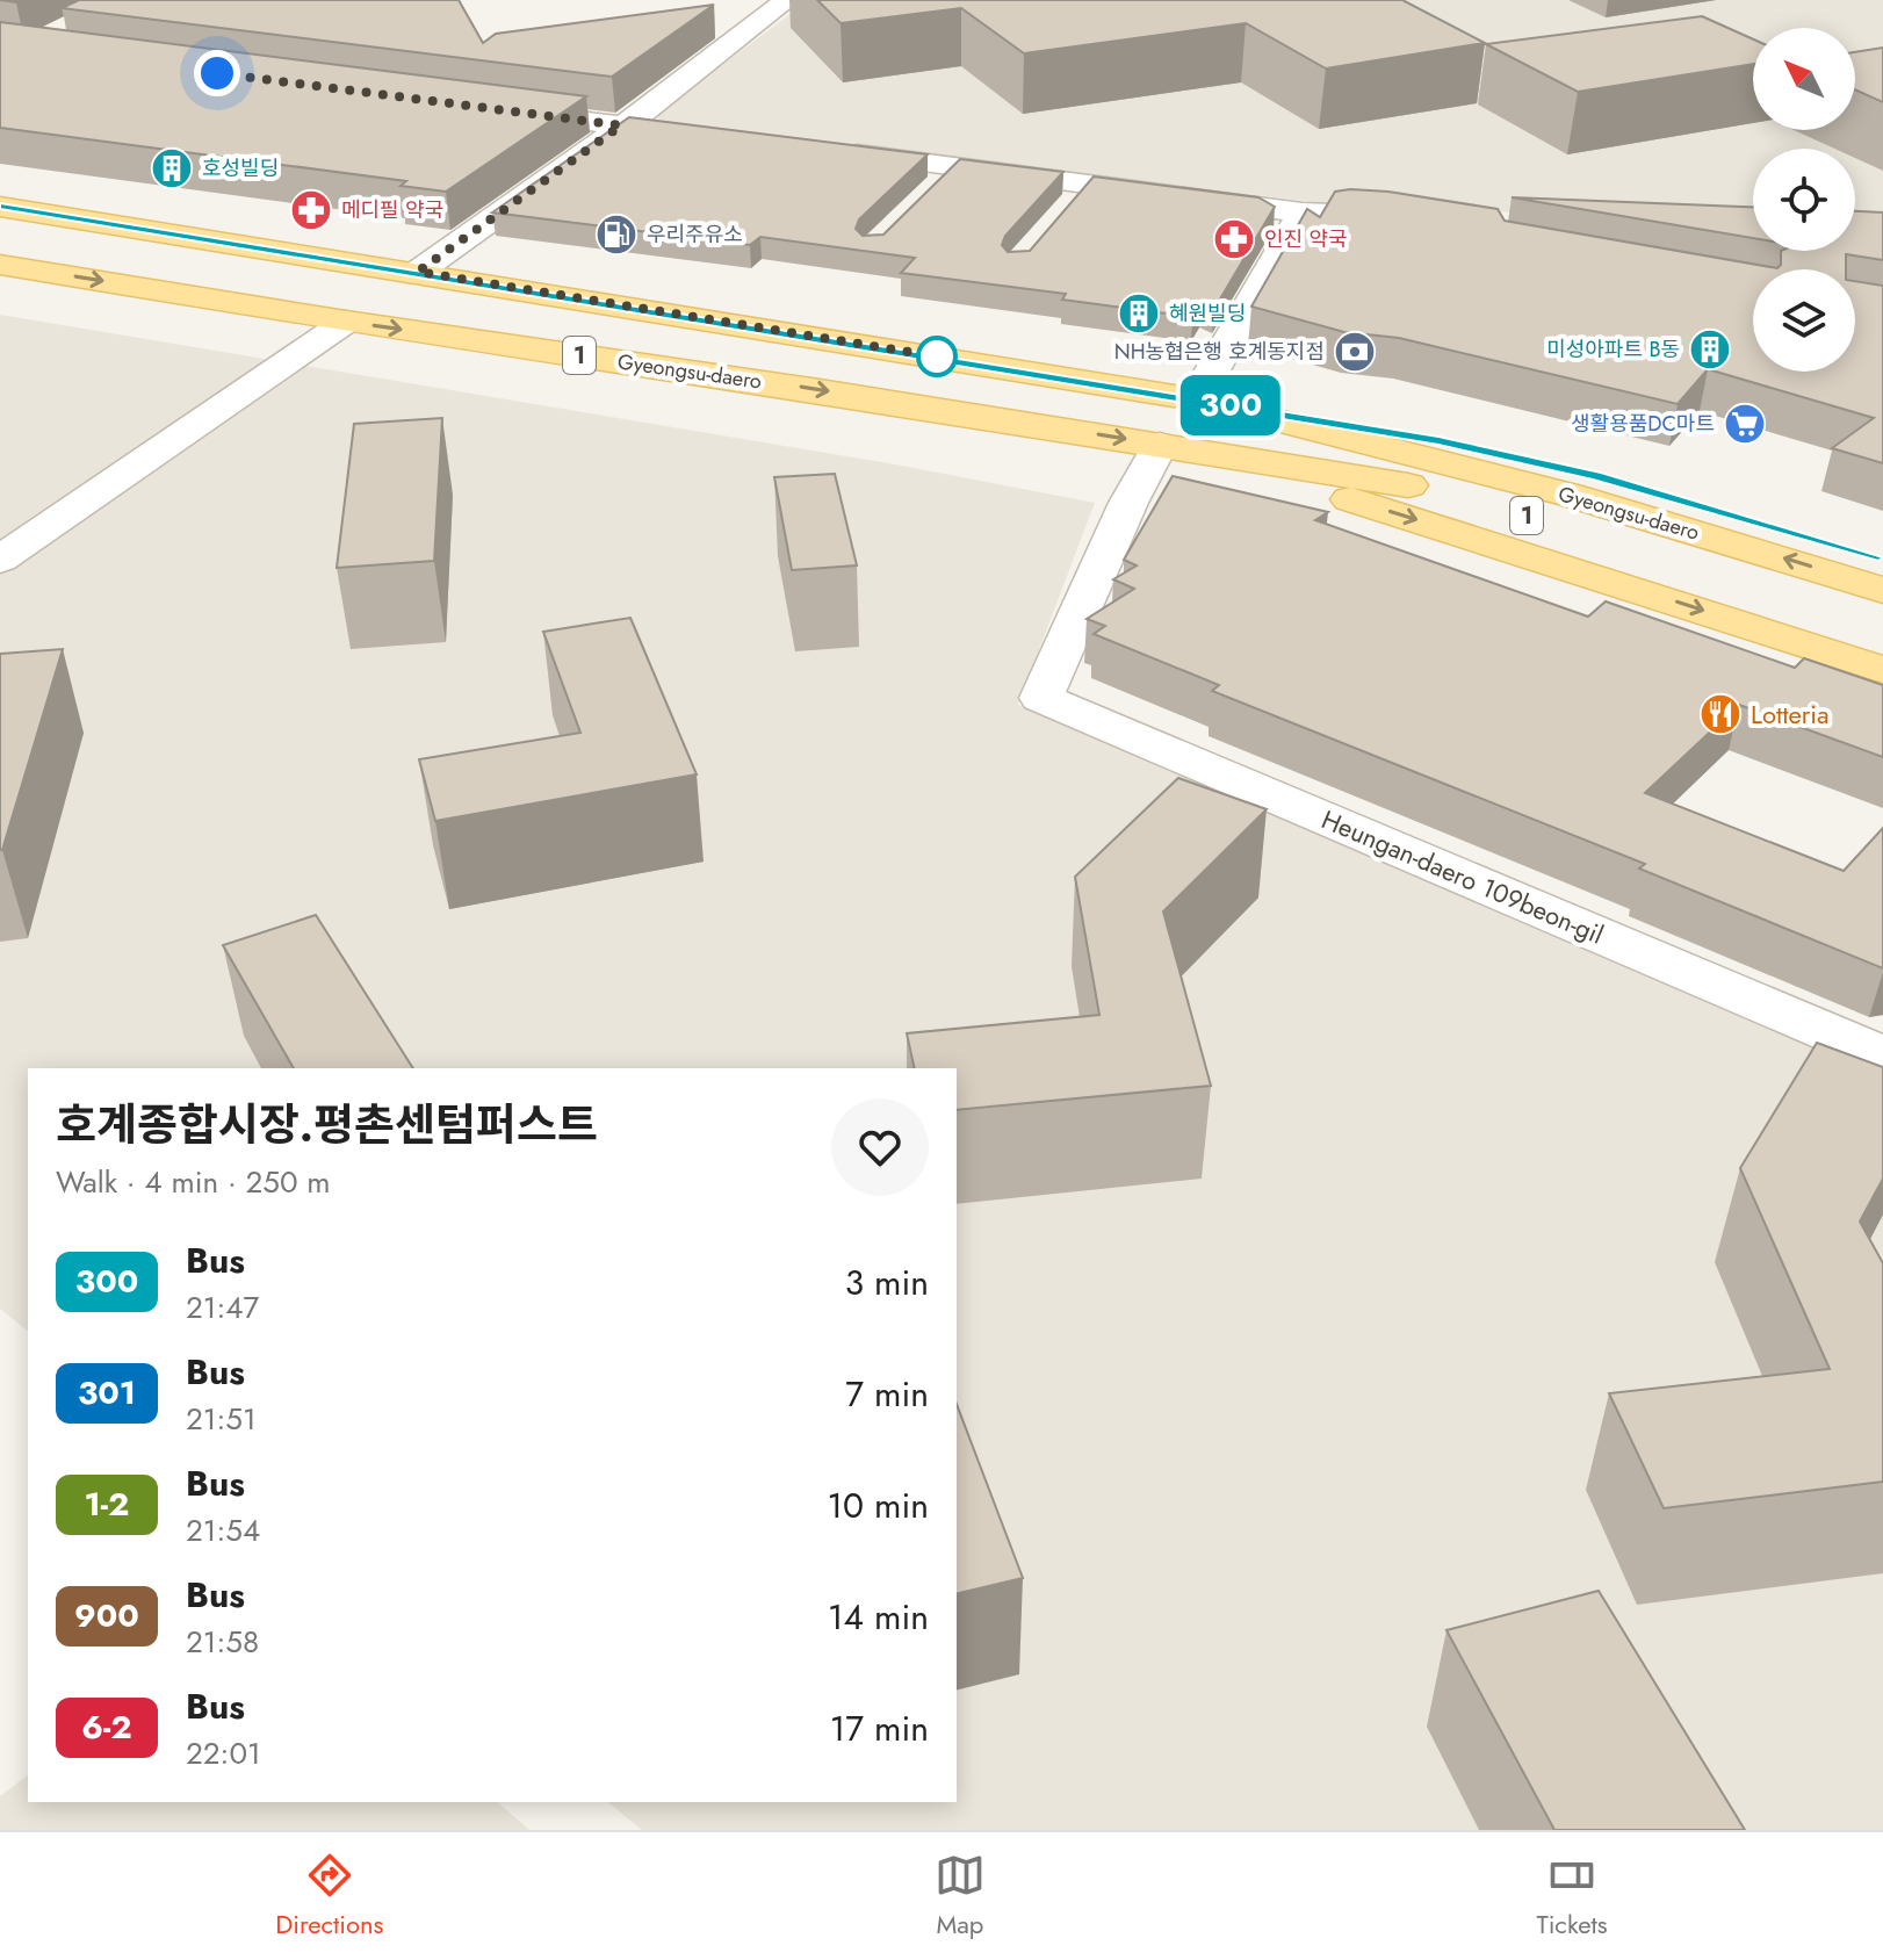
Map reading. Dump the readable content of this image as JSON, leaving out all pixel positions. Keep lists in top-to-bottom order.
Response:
{
  "streets": {
    "main road": ["1", "Gyeongsu-daero"],
    "street": ["Heungan-daero 109beon-gil"]
  },
  "crossings": [
    ["Gyeongsu-daero", "Heungan-daero 109beon-gil"]
  ],
  "places": {
    "building": ["호성빌딩", "혜원빌딩", "미성아파트 B동"],
    "pharmacy": ["메디필 약국", "인진 약국"],
    "fuel station": ["우리주유소"],
    "bank": ["NH농협은행 호계동지점"],
    "supermarket": ["생활용품DC마트"],
    "restaurant": ["Lotteria"]
  },
  "lines": ["bus line 300"],
  "north": "top left",
  "page": {
    "on_map": "300",
    "heading": ["호계종합시장.평촌센텀퍼스트", "Walk · 4 min · 250 m"],
    "list": [
      {
        "mark": "300",
        "name": "Bus",
        "note": "21:47",
        "value": "3 min"
      },
      {
        "mark": "301",
        "name": "Bus",
        "note": "21:51",
        "value": "7 min"
      },
      {
        "mark": "1-2",
        "name": "Bus",
        "note": "21:54",
        "value": "10 min"
      },
      {
        "mark": "900",
        "name": "Bus",
        "note": "21:58",
        "value": "14 min"
      },
      {
        "mark": "6-2",
        "name": "Bus",
        "note": "22:01",
        "value": "17 min"
      }
    ],
    "tabs": ["Directions", "Map", "Tickets"]
  }
}
